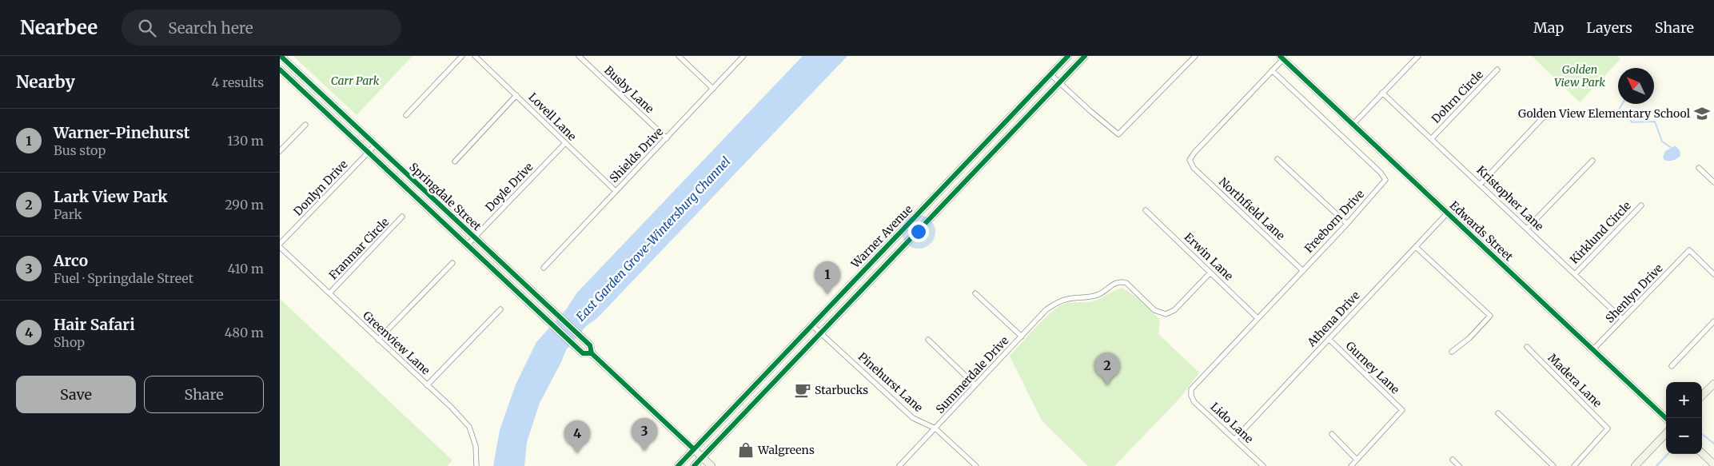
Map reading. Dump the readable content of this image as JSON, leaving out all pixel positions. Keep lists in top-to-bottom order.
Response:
{
  "streets": {
    "main road": ["Springdale Street", "Edwards Street", "Warner Avenue"],
    "street": [
      "Busby Lane",
      "Dohrn Circle",
      "Lovell Lane",
      "Shields Drive",
      "Doyle Drive",
      "Donlyn Drive",
      "Kristopher Lane",
      "Northfield Lane",
      "Freeborn Drive",
      "Kirklund Circle",
      "Franmar Circle",
      "Erwin Lane",
      "Shenlyn Drive",
      "Athena Drive",
      "Greenview Lane",
      "Gurney Lane",
      "Summerdale Drive",
      "Madera Lane",
      "Pinehurst Lane",
      "Lido Lane"
    ]
  },
  "crossings": [
    ["Busby Lane", "Shields Drive"],
    ["Dohrn Circle", "Kristopher Lane"],
    ["Lovell Lane", "Shields Drive"],
    ["Lovell Lane", "Doyle Drive"],
    ["Doyle Drive", "Springdale Street"],
    ["Donlyn Drive", "Springdale Street"],
    ["Springdale Street", "Warner Avenue"],
    ["Kristopher Lane", "Kirklund Circle"],
    ["Kristopher Lane", "Shenlyn Drive"],
    ["Northfield Lane", "Freeborn Drive"],
    ["Freeborn Drive", "Erwin Lane"],
    ["Freeborn Drive", "Lido Lane"],
    ["Edwards Street", "Shenlyn Drive"],
    ["Edwards Street", "Athena Drive"],
    ["Warner Avenue", "Pinehurst Lane"],
    ["Franmar Circle", "Greenview Lane"],
    ["Erwin Lane", "Summerdale Drive"],
    ["Athena Drive", "Gurney Lane"],
    ["Athena Drive", "Lido Lane"],
    ["Summerdale Drive", "Pinehurst Lane"]
  ],
  "water": ["East Garden Grove-Wintersburg Channel"],
  "parks": ["Golden View Park", "Carr Park"],
  "places": {
    "school or university": ["Golden View Elementary School"],
    "cafe": ["Starbucks"],
    "shop": ["Walgreens"]
  },
  "north": "top left",
  "page": {
    "header": "Nearbee",
    "search": "Search here",
    "nav": ["Map", "Layers", "Share"],
    "heading": ["Nearby", "4 results"],
    "list": [
      {
        "mark": "1",
        "name": "Warner-Pinehurst",
        "note": "Bus stop",
        "value": "130 m"
      },
      {
        "mark": "2",
        "name": "Lark View Park",
        "note": "Park",
        "value": "290 m"
      },
      {
        "mark": "3",
        "name": "Arco",
        "note": "Fuel · Springdale Street",
        "value": "410 m"
      },
      {
        "mark": "4",
        "name": "Hair Safari",
        "note": "Shop",
        "value": "480 m"
      }
    ],
    "pins": [
      "1",
      "2",
      "3",
      "4"
    ],
    "buttons": ["Save", "Share"],
    "map_buttons": ["+", "−"]
  }
}
